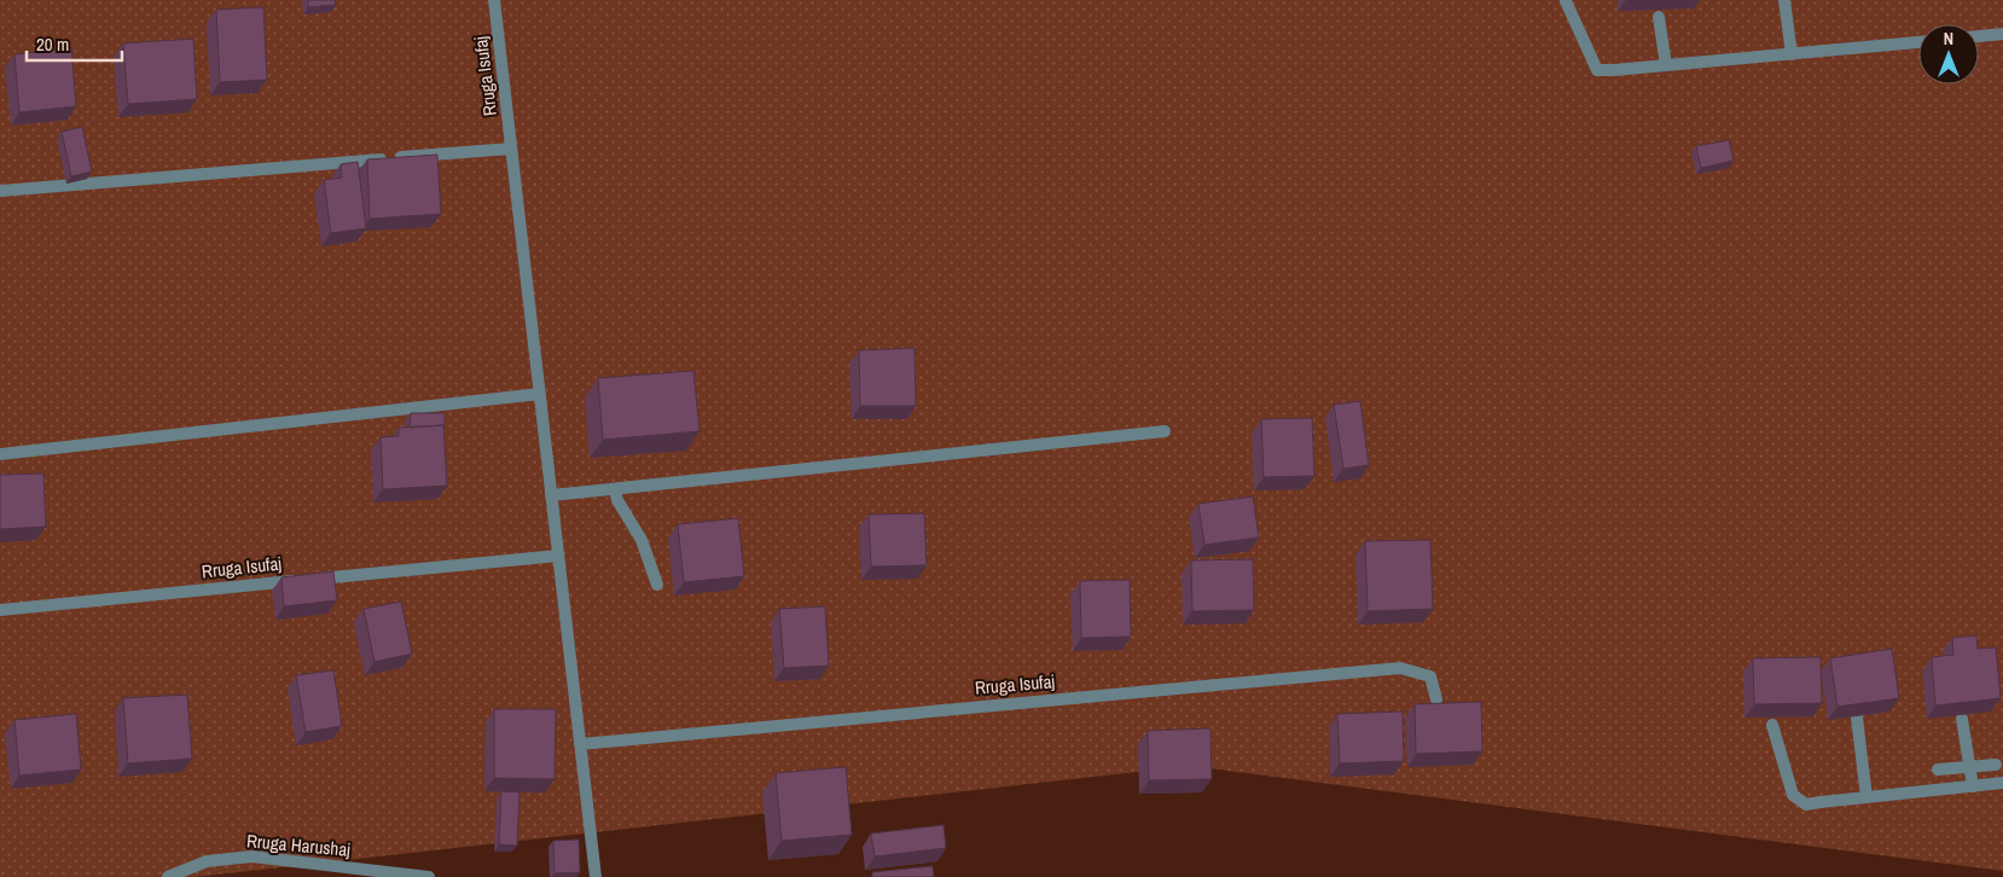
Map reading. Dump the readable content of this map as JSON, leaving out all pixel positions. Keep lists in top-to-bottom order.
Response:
{
  "streets": {
    "street": ["Rruga Isufaj", "Rruga Harushaj"]
  },
  "scale_bar": "20 m",
  "north": "top"
}
